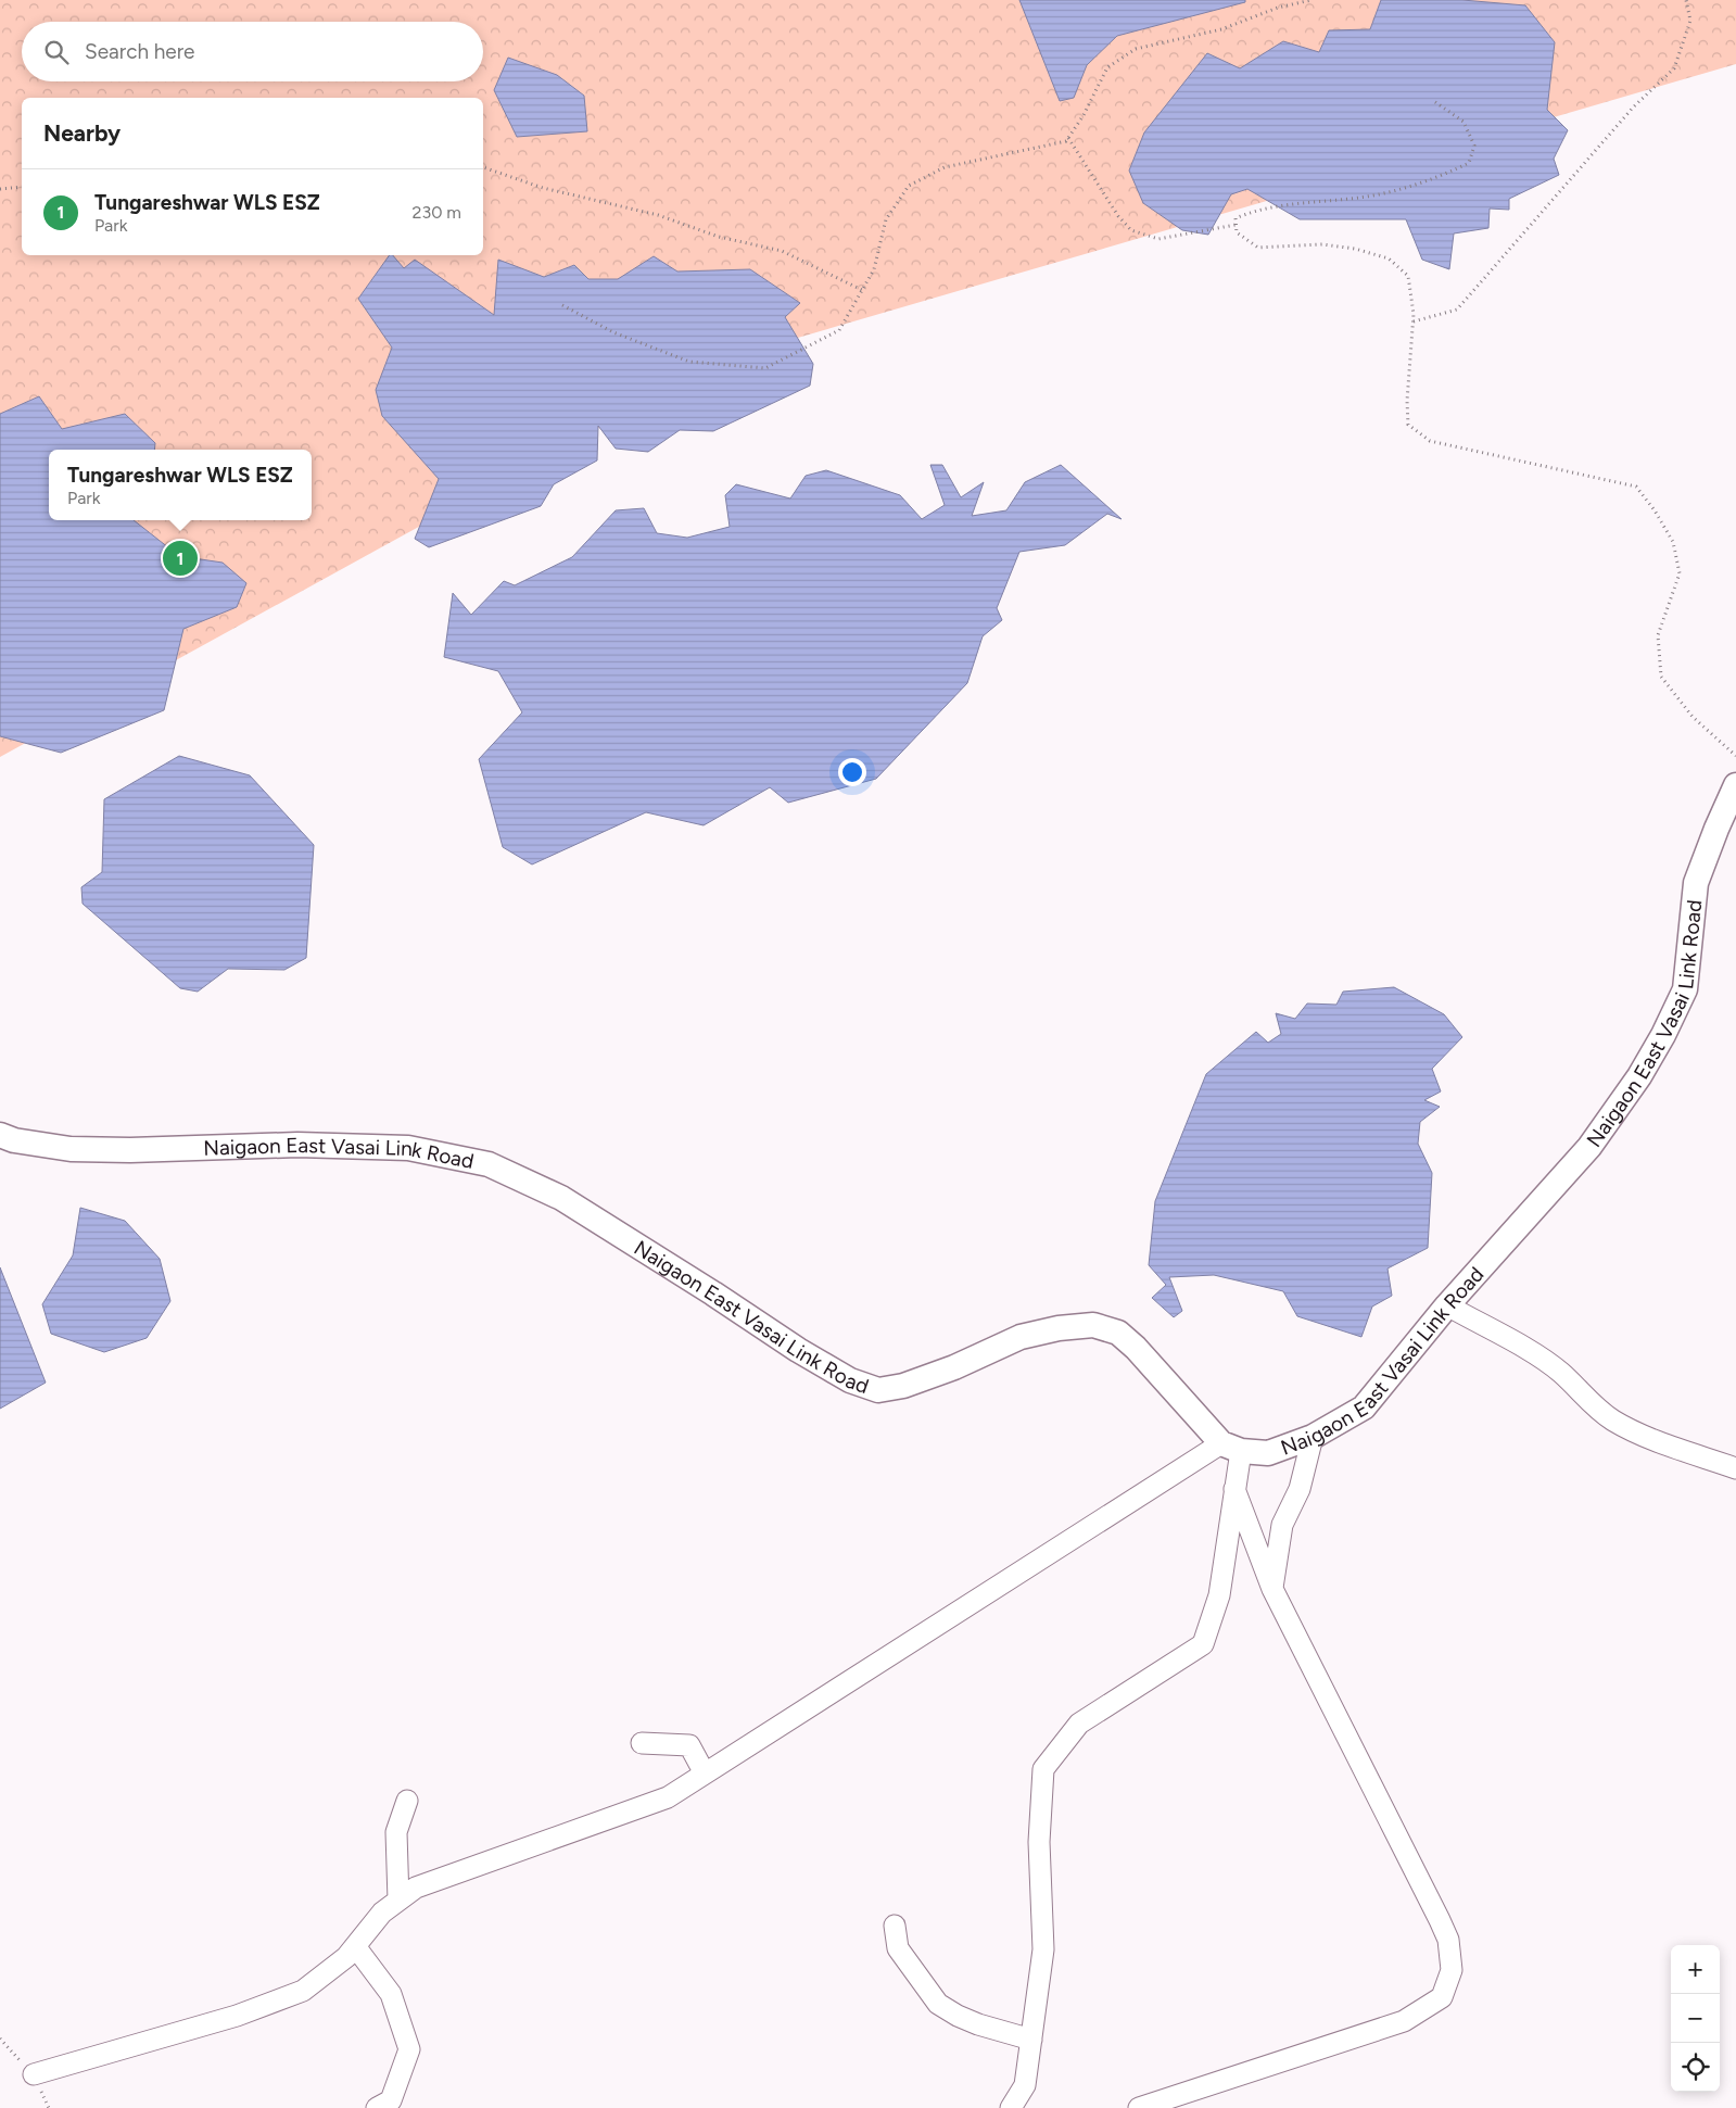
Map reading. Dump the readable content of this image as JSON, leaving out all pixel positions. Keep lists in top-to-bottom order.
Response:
{
  "streets": {
    "street": ["Naigaon East Vasai Link Road"]
  },
  "page": {
    "search": "Search here",
    "heading": "Nearby",
    "list": [
      {
        "mark": "1",
        "name": "Tungareshwar WLS ESZ",
        "note": "Park",
        "value": "230 m"
      }
    ],
    "popup": ["Tungareshwar WLS ESZ", "Park"],
    "pins": "1",
    "map_buttons": ["+", "−"]
  }
}
